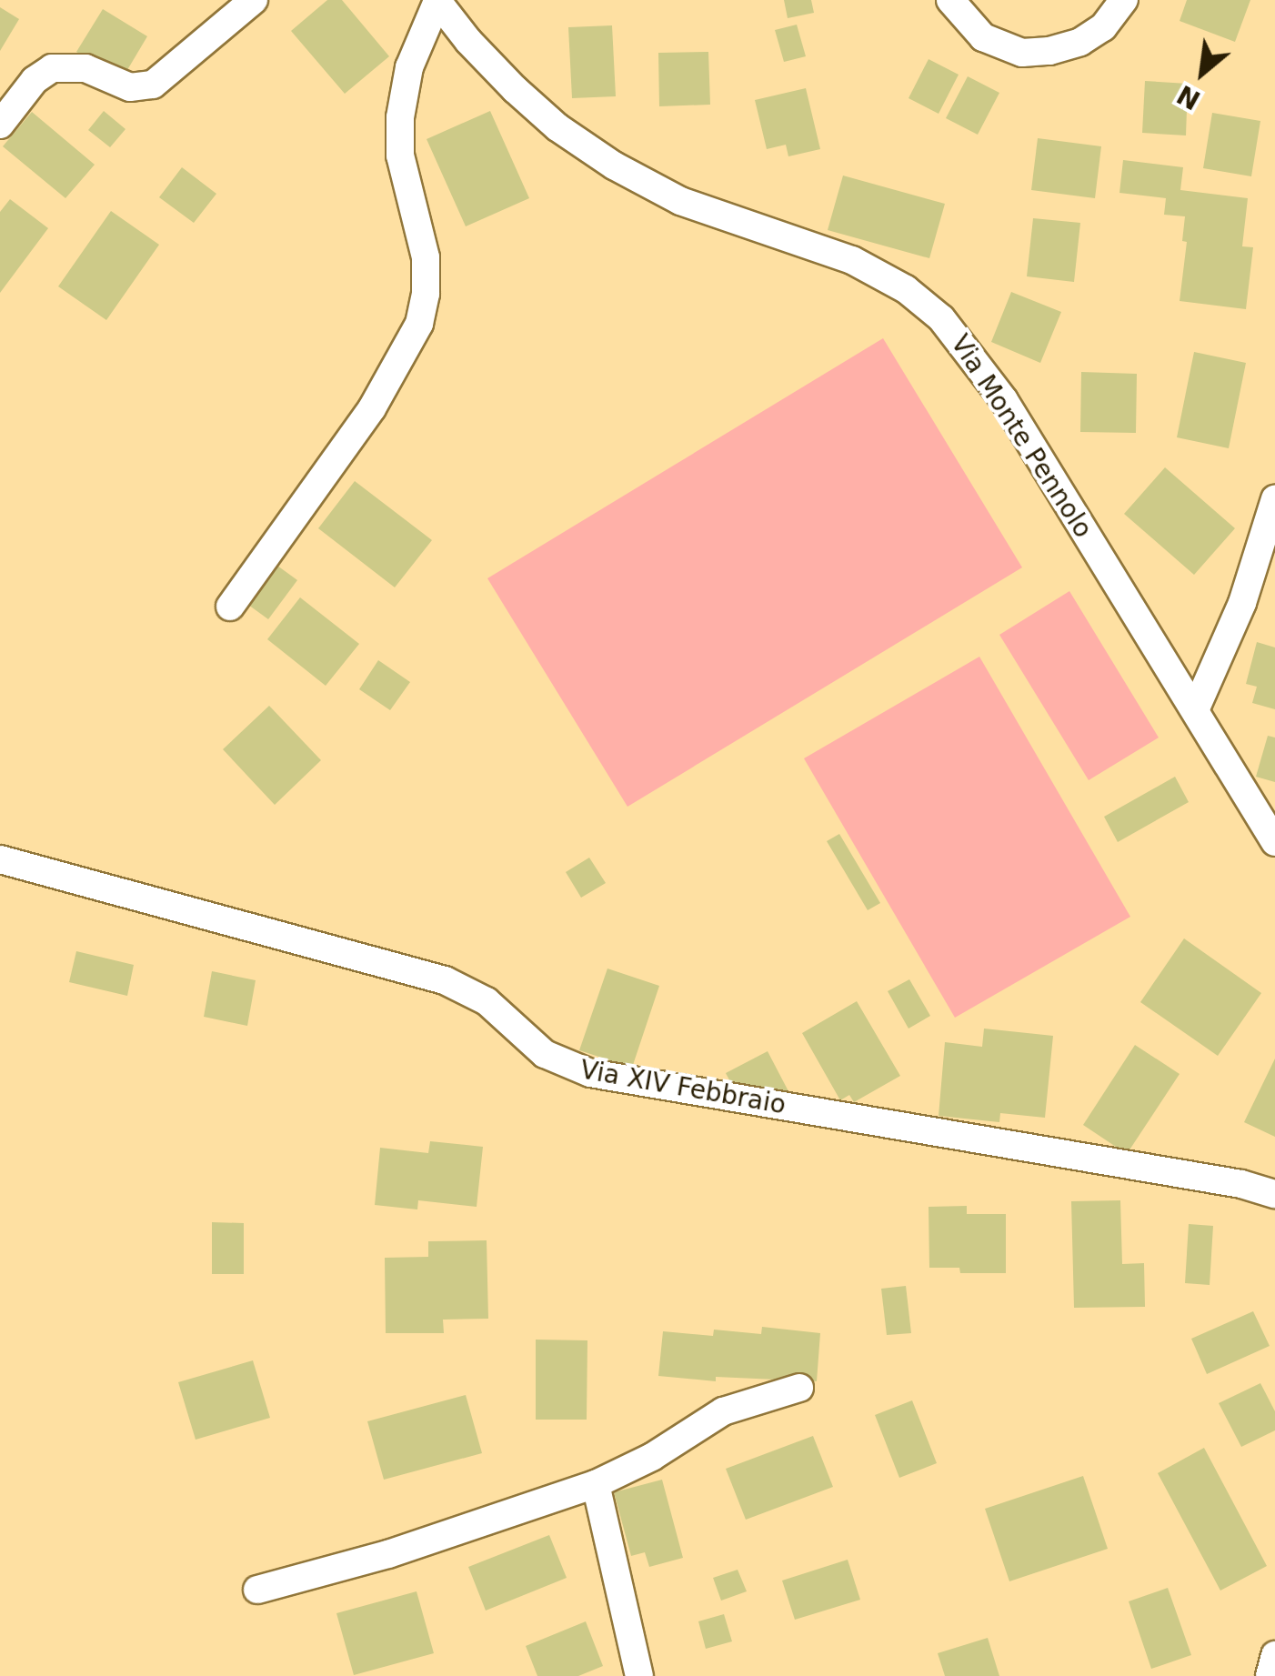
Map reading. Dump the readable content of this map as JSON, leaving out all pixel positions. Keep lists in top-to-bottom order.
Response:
{
  "streets": {
    "street": ["Via Monte Pennolo", "Via XIV Febbraio"]
  },
  "north": "bottom left"
}
